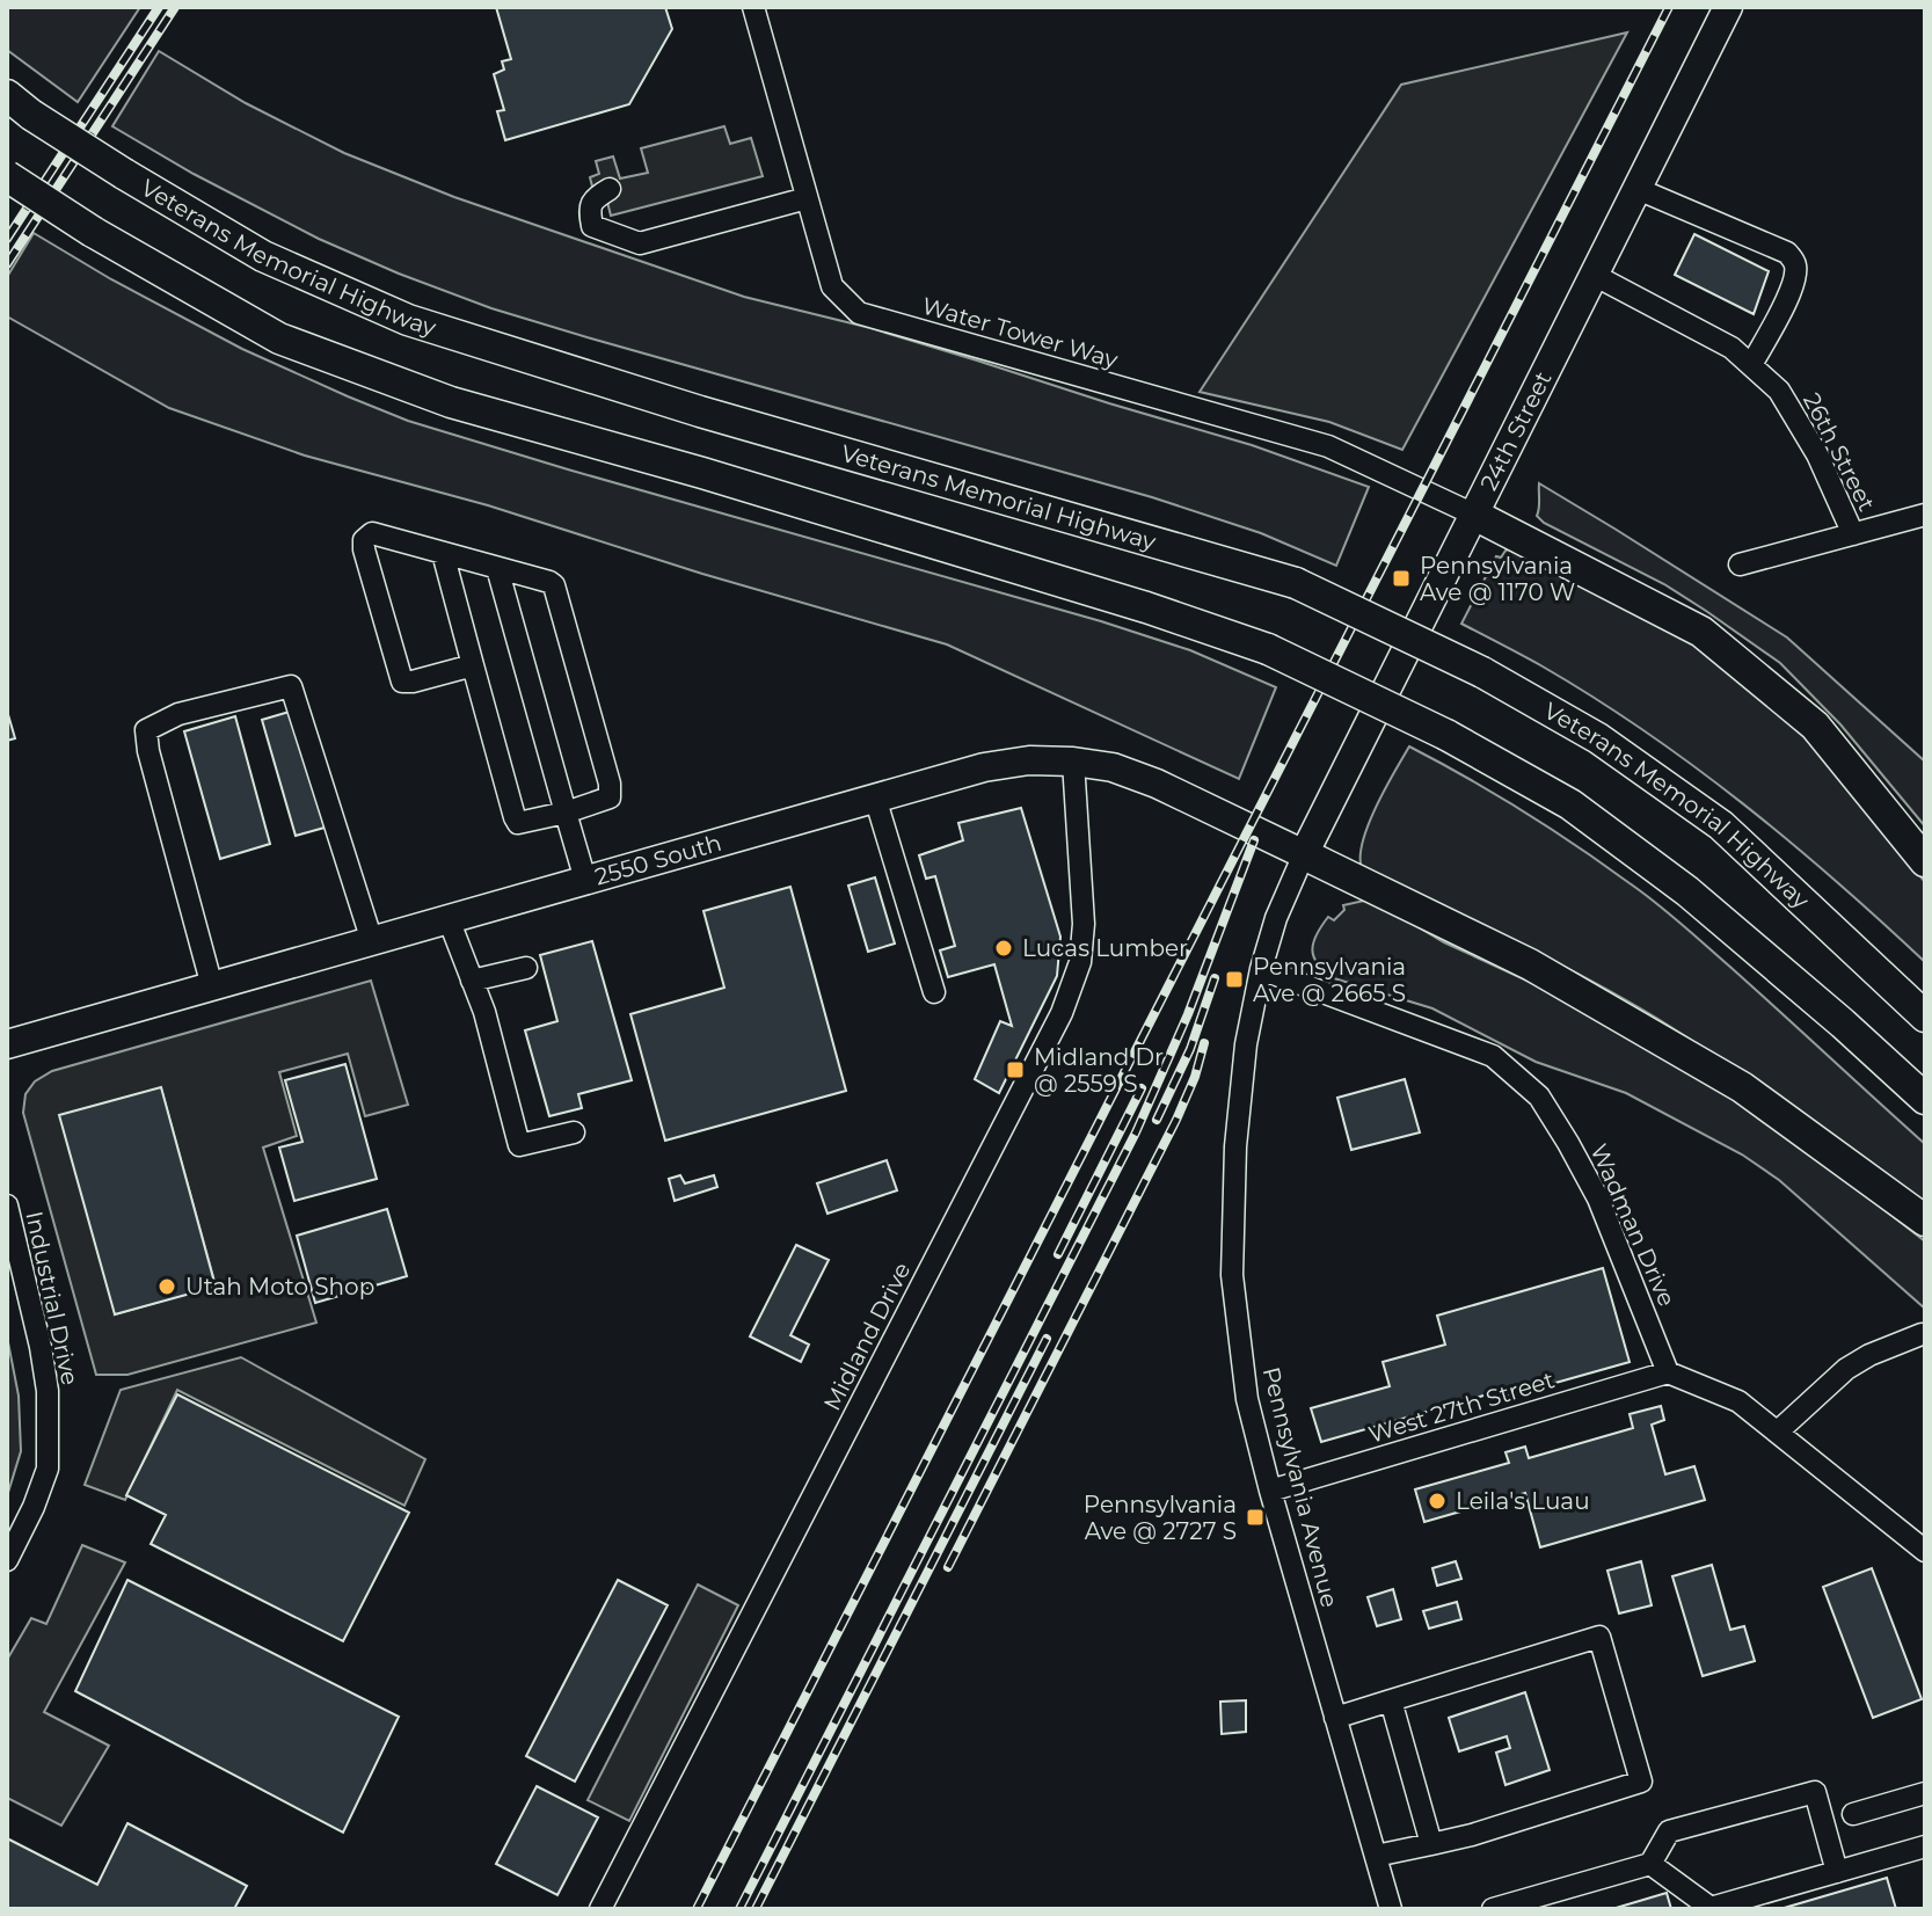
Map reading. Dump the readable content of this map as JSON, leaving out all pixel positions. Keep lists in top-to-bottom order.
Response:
{
  "streets": {
    "highway": ["Veterans Memorial Highway"],
    "main road": ["24th Street", "2550 South"],
    "street": [
      "Water Tower Way",
      "26th Street",
      "Wadman Drive",
      "Industrial Drive",
      "Midland Drive",
      "West 27th Street",
      "Pennsylvania Avenue"
    ]
  },
  "crossings": [
    ["Water Tower Way", "24th Street"],
    ["24th Street", "26th Street"],
    ["24th Street", "2550 South"],
    ["24th Street", "Pennsylvania Avenue"],
    ["2550 South", "Midland Drive"],
    ["2550 South", "Pennsylvania Avenue"],
    ["Wadman Drive", "West 27th Street"],
    ["Wadman Drive", "Pennsylvania Avenue"],
    ["West 27th Street", "Pennsylvania Avenue"]
  ],
  "places": {
    "transit": [
      "Pennsylvania Ave @ 1170 W",
      "Pennsylvania Ave @ 2665 S",
      "Midland Dr @ 2559 S",
      "Pennsylvania Ave @ 2727 S"
    ],
    "other": ["Lucas Lumber", "Utah Moto Shop", "Leila's Luau"]
  }
}
